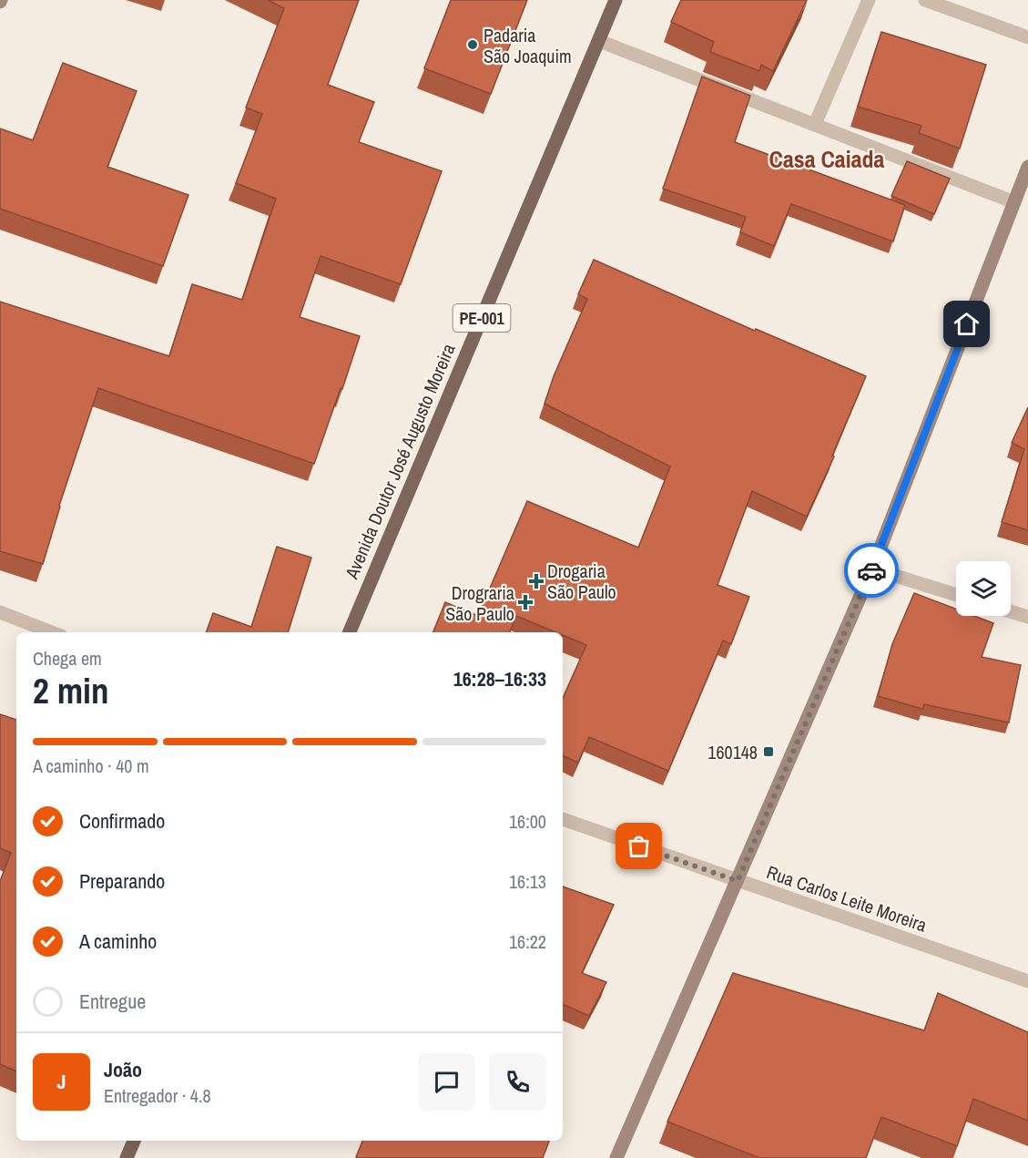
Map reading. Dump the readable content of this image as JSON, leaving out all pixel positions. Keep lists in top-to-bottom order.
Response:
{
  "streets": {
    "main road": ["PE-001", "Avenida Doutor José Augusto Moreira"],
    "street": ["Rua Carlos Leite Moreira"]
  },
  "districts": ["Casa Caiada"],
  "places": {
    "other": ["Padaria São Joaquim"],
    "health": ["Drogaria São Paulo", "Drograria São Paulo"],
    "transit": ["160148"]
  },
  "page": {
    "heading": ["2 min", "Chega em", "16:28–16:33"],
    "panel": ["João", "Entregador · 4.8"],
    "bar": "A caminho · 40 m",
    "list": [
      ["Confirmado", "16:00"],
      ["Preparando", "16:13"],
      ["A caminho", "16:22"],
      "Entregue"
    ],
    "round": "J"
  }
}
